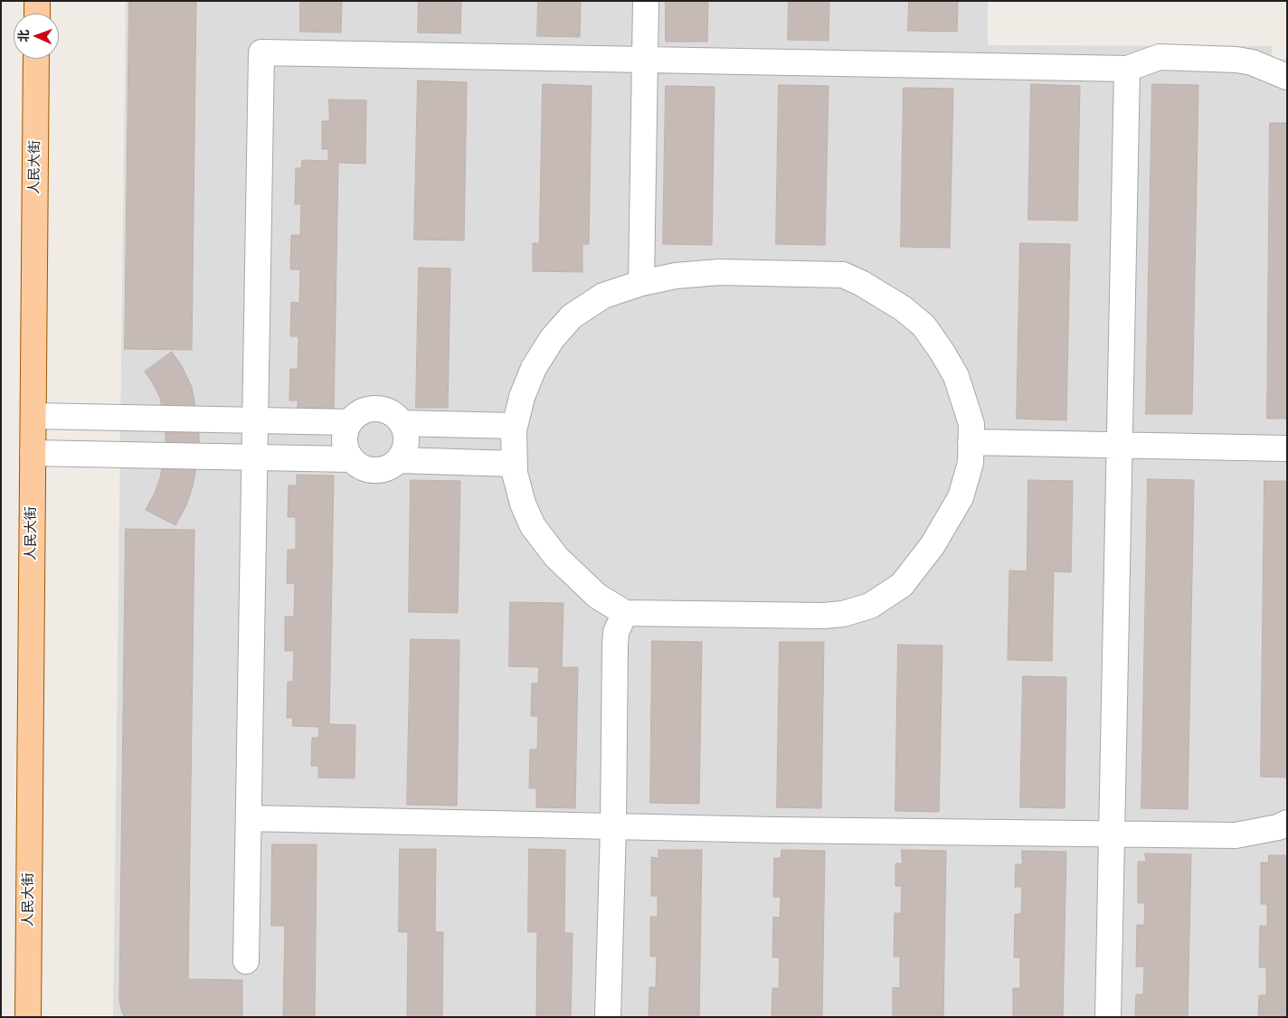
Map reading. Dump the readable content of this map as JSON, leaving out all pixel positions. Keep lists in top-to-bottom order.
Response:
{
  "streets": {
    "main road": ["人民大街"]
  },
  "north": "left"
}
